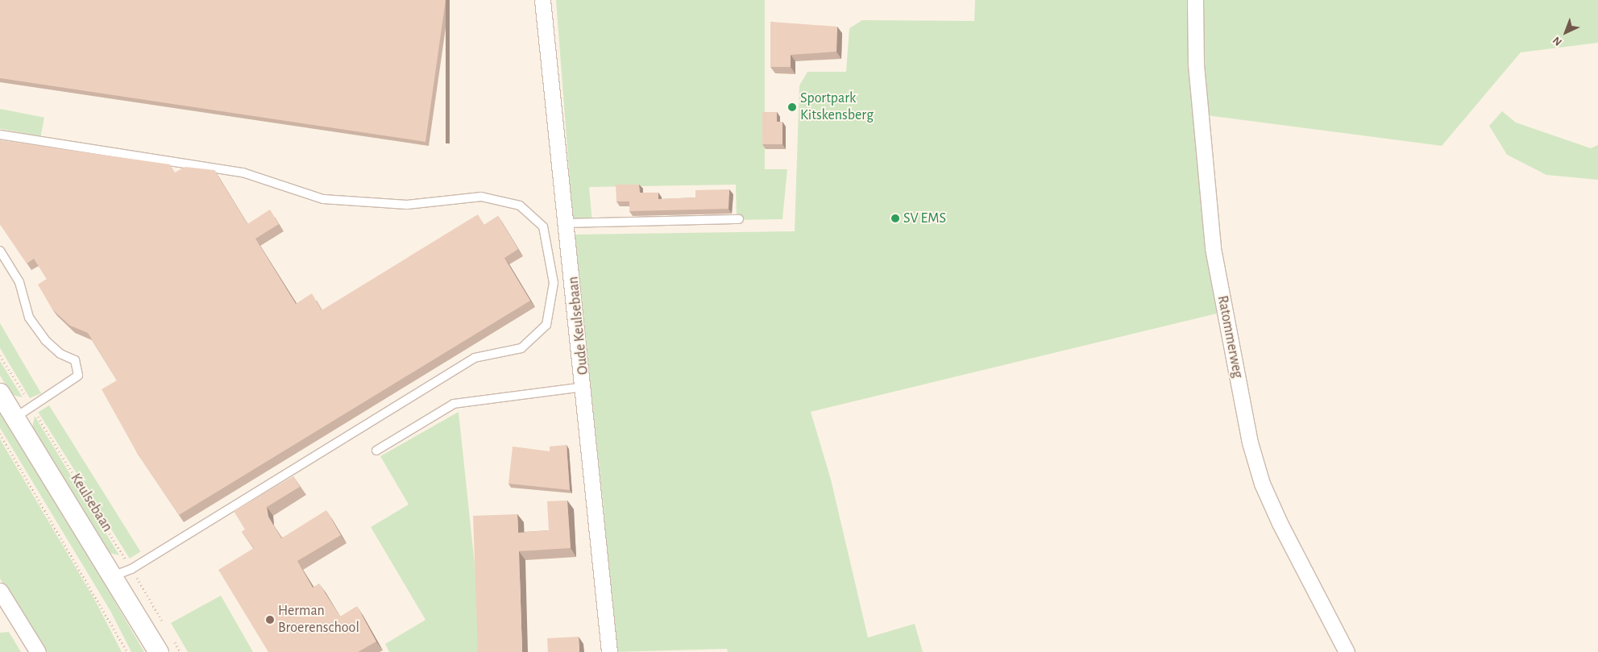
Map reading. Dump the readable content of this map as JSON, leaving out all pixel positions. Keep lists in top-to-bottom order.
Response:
{
  "streets": {
    "street": ["Oude Keulsebaan", "Ratommerweg", "Keulsebaan"]
  },
  "places": ["Sportpark Kitskensberg", "SV EMS", "Herman Broerenschool"],
  "north": "bottom left"
}
